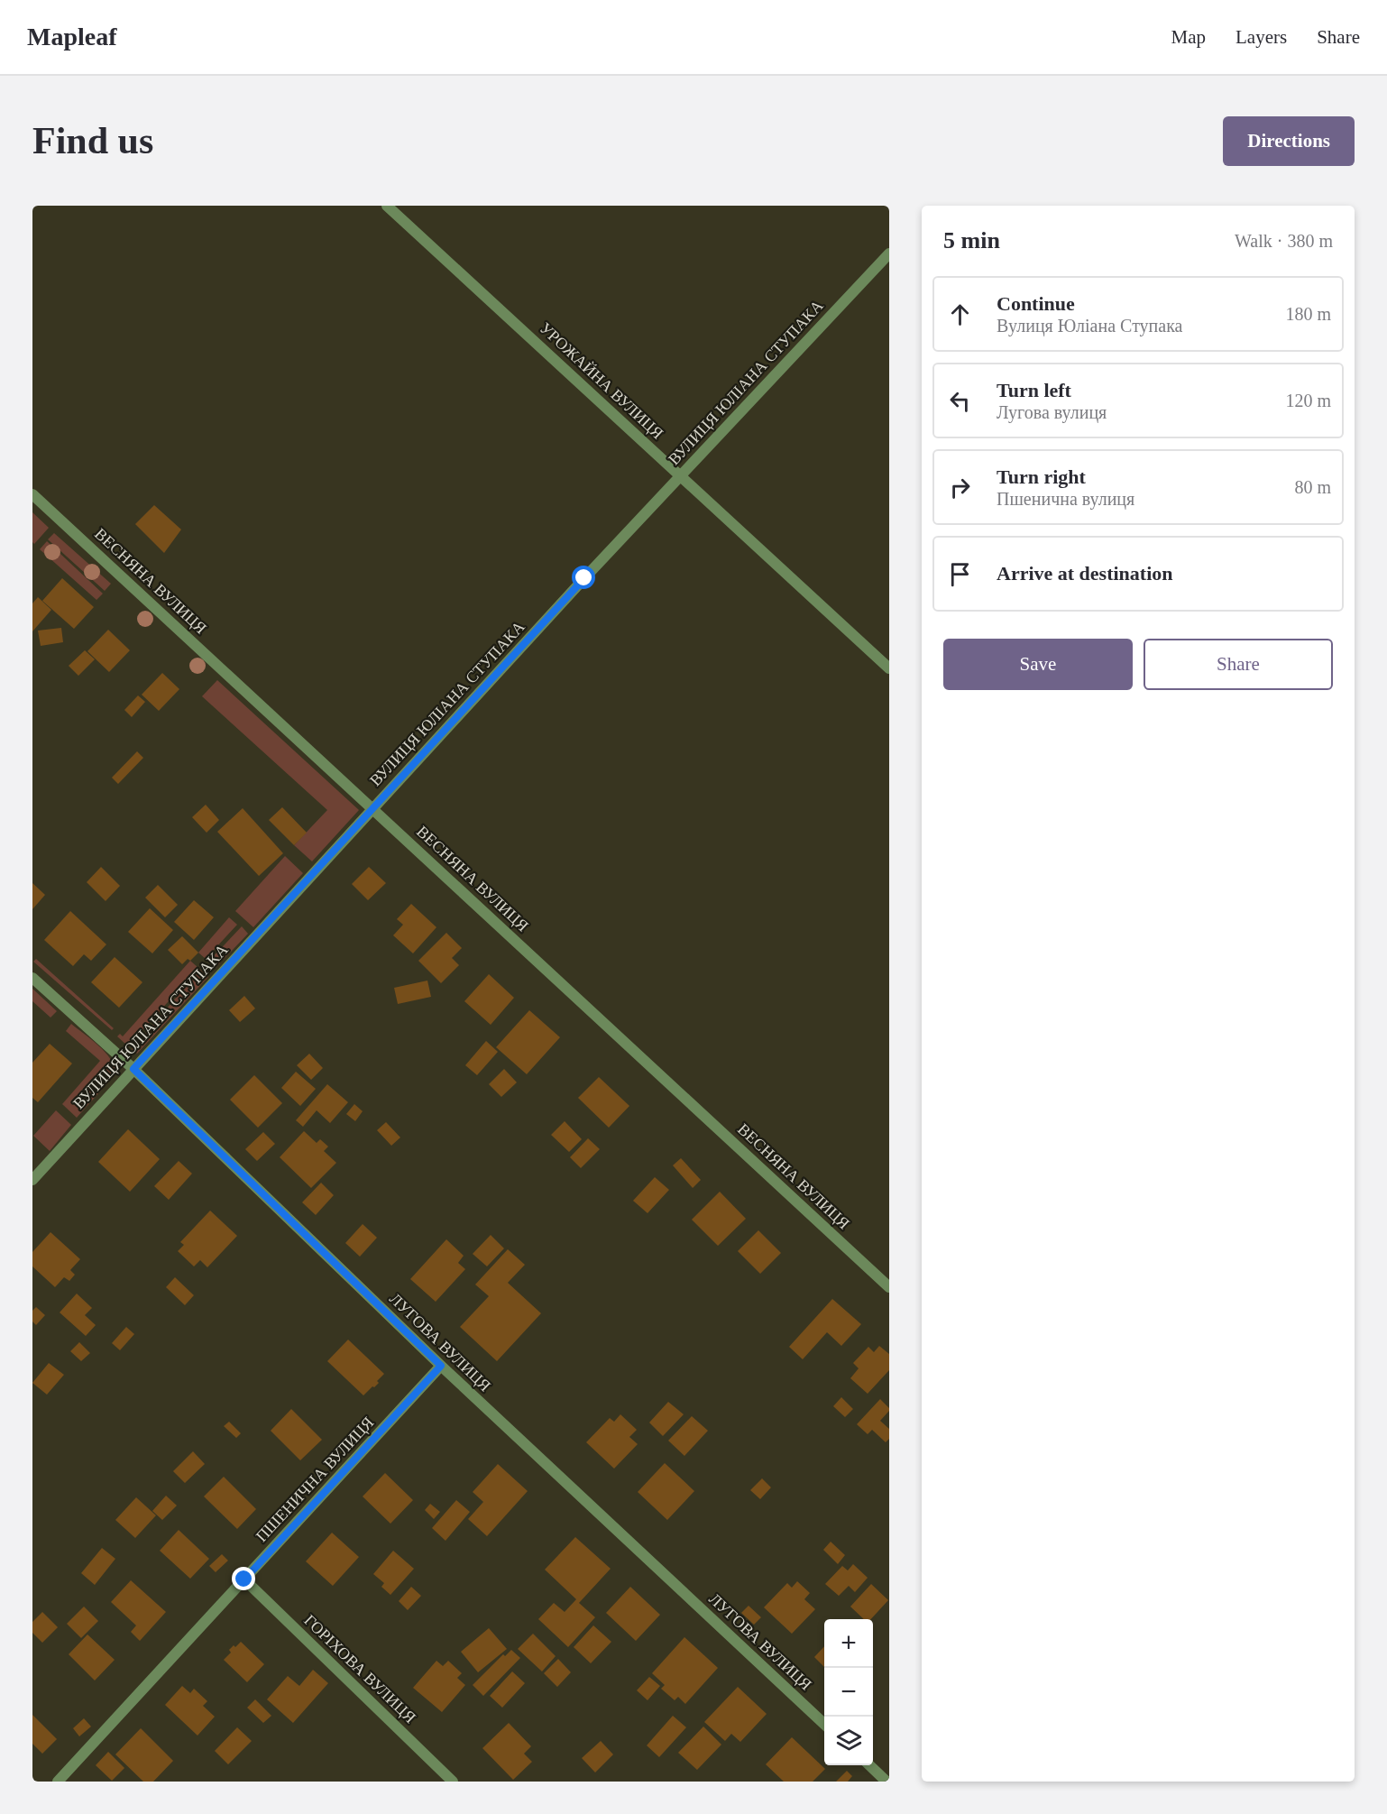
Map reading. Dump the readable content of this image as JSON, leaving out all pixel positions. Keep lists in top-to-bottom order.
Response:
{
  "streets": {
    "street": [
      "УРОЖАЙНА ВУЛИЦЯ",
      "ВУЛИЦЯ ЮЛІАНА СТУПАКА",
      "ВЕСНЯНА ВУЛИЦЯ",
      "ЛУГОВА ВУЛИЦЯ",
      "ПШЕНИЧНА ВУЛИЦЯ",
      "ГОРІХОВА ВУЛИЦЯ"
    ]
  },
  "crossings": [
    ["УРОЖАЙНА ВУЛИЦЯ", "ВУЛИЦЯ ЮЛІАНА СТУПАКА"],
    ["ВУЛИЦЯ ЮЛІАНА СТУПАКА", "ВЕСНЯНА ВУЛИЦЯ"],
    ["ВУЛИЦЯ ЮЛІАНА СТУПАКА", "ЛУГОВА ВУЛИЦЯ"],
    ["ЛУГОВА ВУЛИЦЯ", "ПШЕНИЧНА ВУЛИЦЯ"],
    ["ПШЕНИЧНА ВУЛИЦЯ", "ГОРІХОВА ВУЛИЦЯ"]
  ],
  "page": {
    "header": "Mapleaf",
    "nav": ["Map", "Layers", "Share"],
    "buttons": [
      "Directions",
      ["Save", "Share"]
    ],
    "title": "Find us",
    "heading": ["5 min", "Walk · 380 m"],
    "list": [
      ["Continue", "Вулиця Юліана Ступака", "180 m"],
      ["Turn left", "Лугова вулиця", "120 m"],
      ["Turn right", "Пшенична вулиця", "80 m"],
      "Arrive at destination"
    ],
    "map_buttons": ["+", "−"]
  }
}
